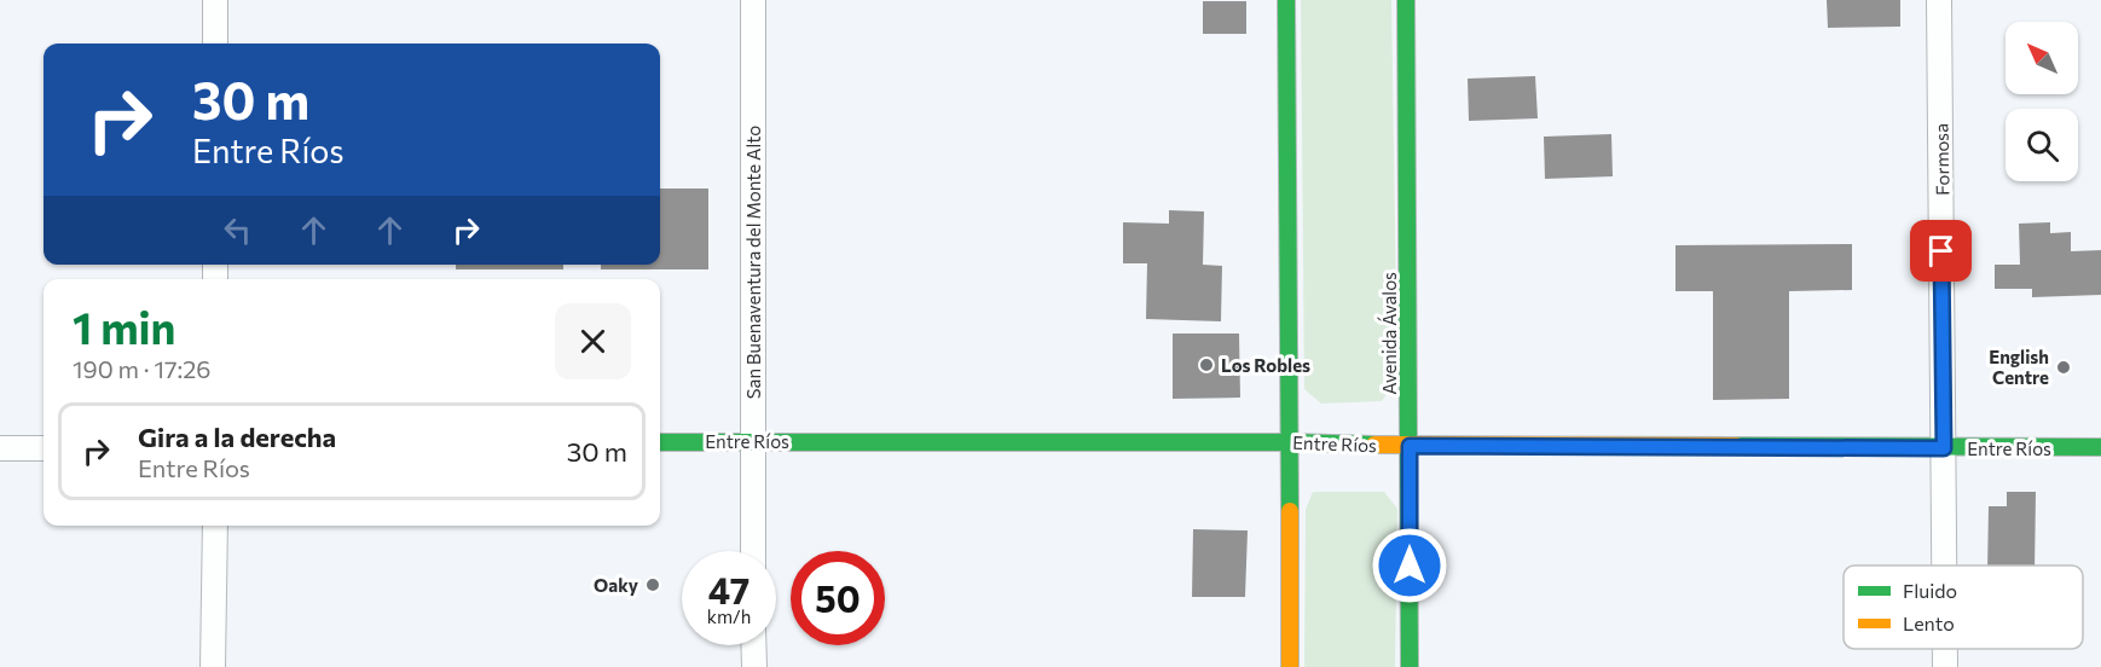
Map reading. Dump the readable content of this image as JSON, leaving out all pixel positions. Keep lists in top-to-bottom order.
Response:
{
  "streets": {
    "street": [
      "Formosa",
      "San Buenaventura del Monte Alto",
      "Avenida Ávalos",
      "Entre Ríos"
    ]
  },
  "crossings": [
    ["Formosa", "Entre Ríos"],
    ["San Buenaventura del Monte Alto", "Entre Ríos"],
    ["Avenida Ávalos", "Entre Ríos"]
  ],
  "places": ["Los Robles", "English Centre", "Oaky"],
  "legend": ["Fluido", "Lento"],
  "north": "top left",
  "page": {
    "turn": ["30 m", "Entre Ríos"],
    "heading": ["1 min", "190 m · 17:26"],
    "list": [
      {
        "name": "Gira a la derecha",
        "note": "Entre Ríos",
        "value": "30 m"
      }
    ],
    "speed": "47 km/h",
    "limit": "50"
  }
}
